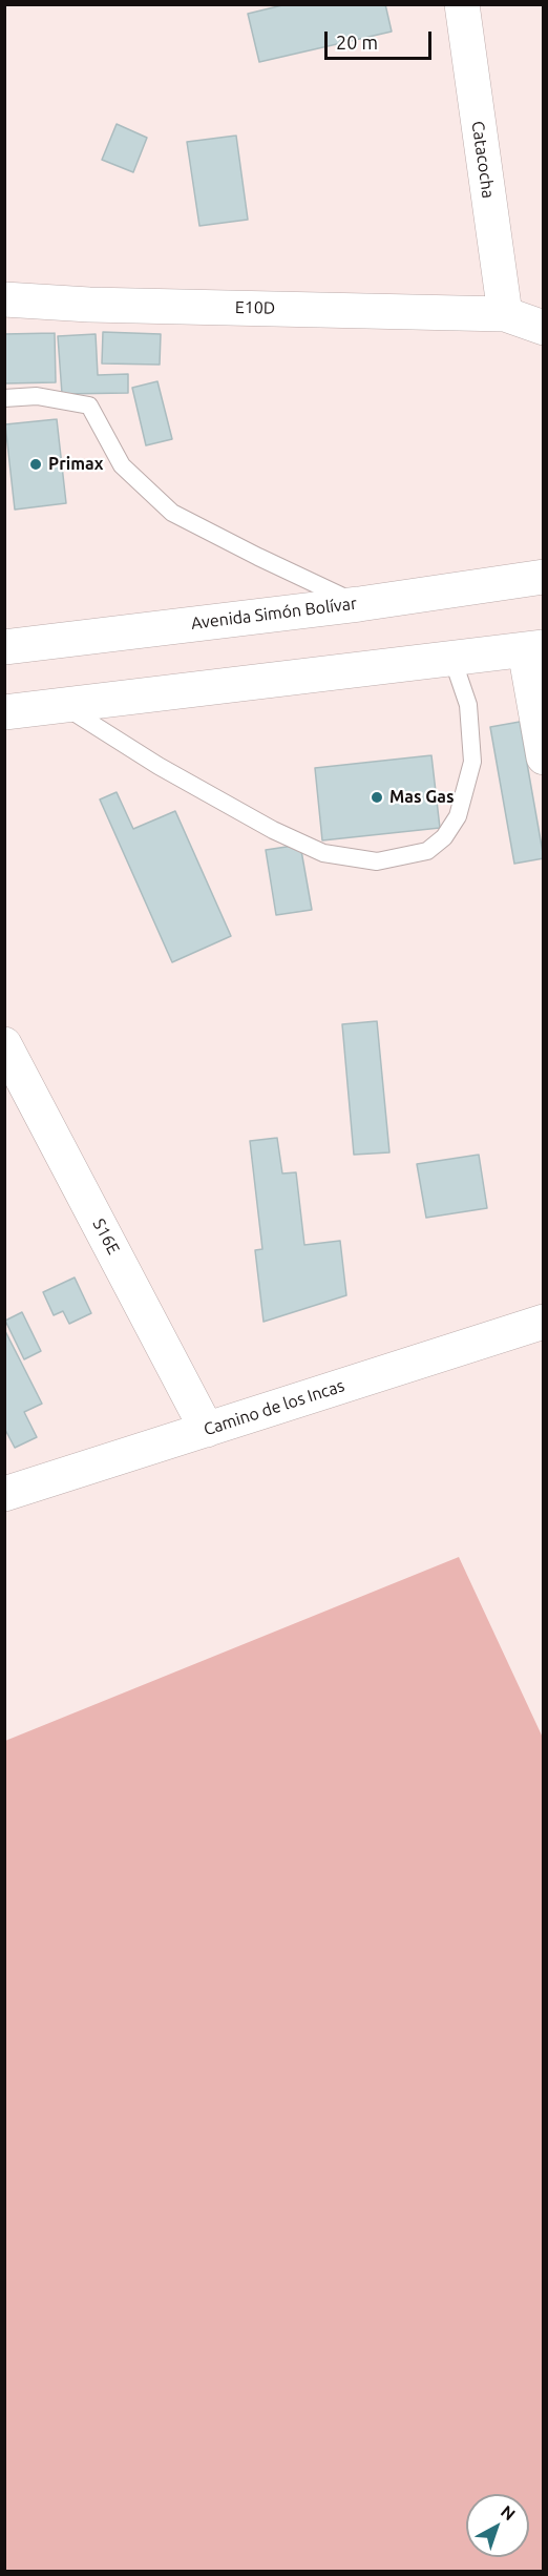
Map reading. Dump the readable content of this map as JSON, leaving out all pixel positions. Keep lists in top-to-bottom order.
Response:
{
  "streets": {
    "main road": [
      "Catacocha",
      "E10D",
      "Avenida Simón Bolívar",
      "S16E",
      "Camino de los Incas"
    ]
  },
  "crossings": [
    ["Catacocha", "E10D"],
    ["S16E", "Camino de los Incas"]
  ],
  "places": ["Primax", "Mas Gas"],
  "scale_bar": "20 m",
  "north": "top right"
}
